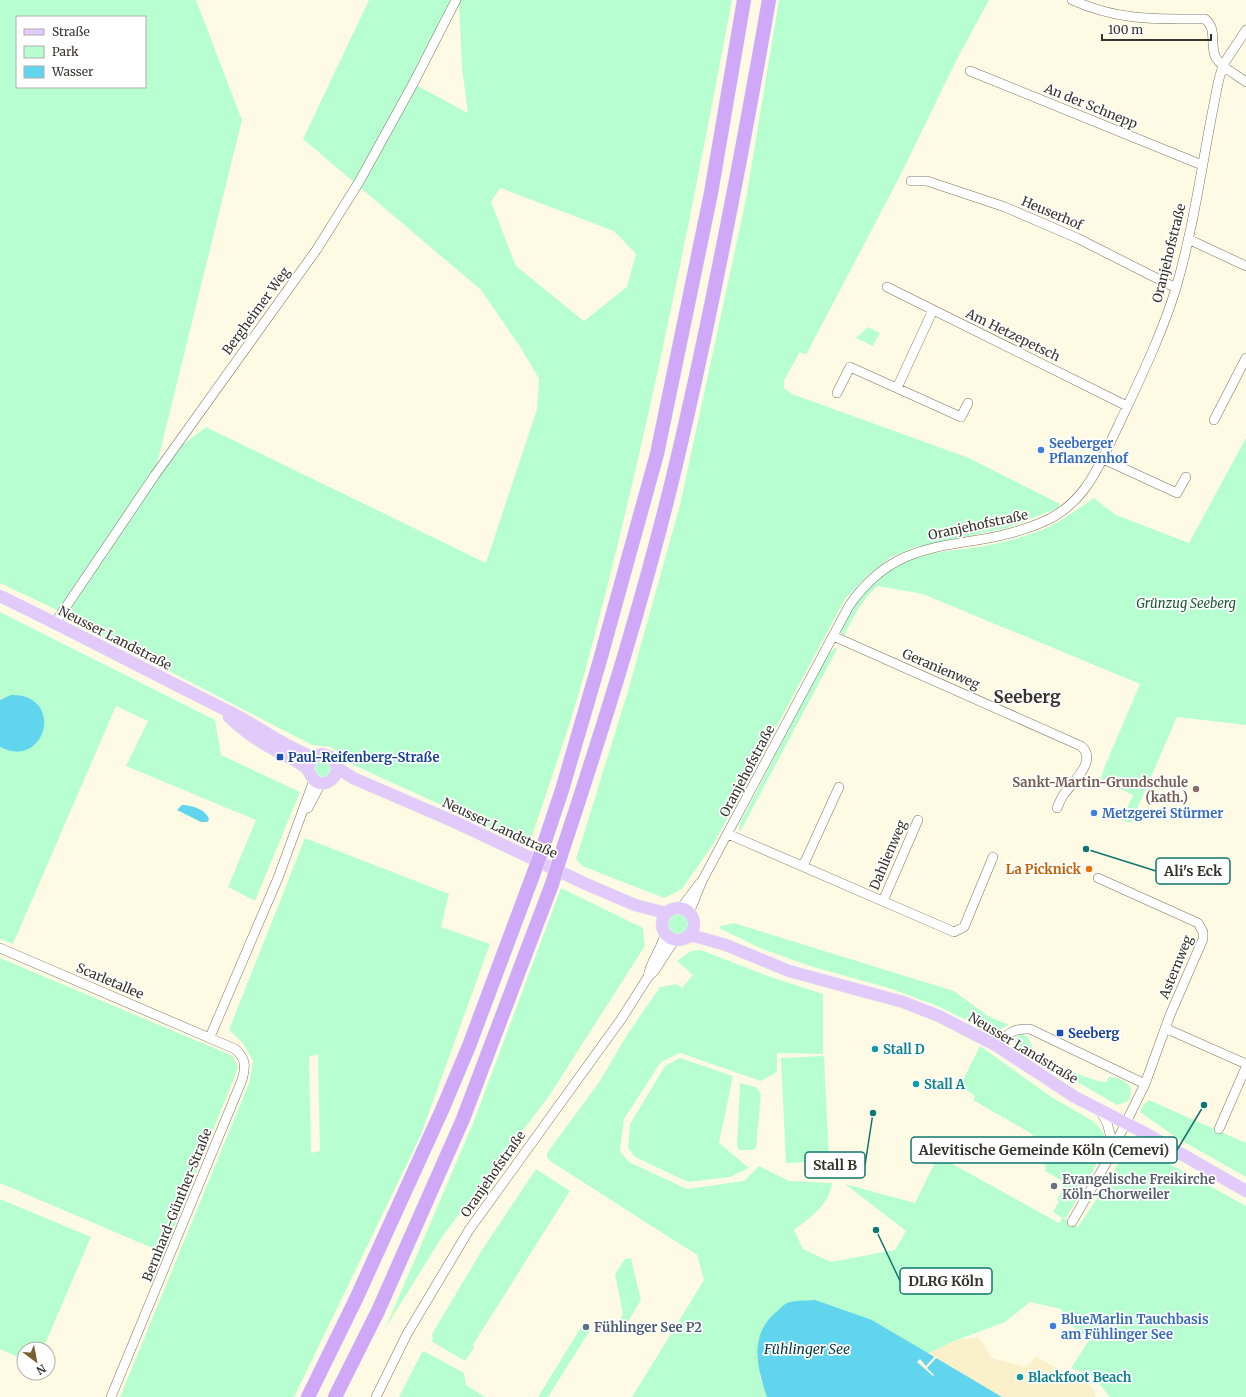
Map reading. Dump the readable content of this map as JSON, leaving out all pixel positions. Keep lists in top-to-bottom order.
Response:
{
  "streets": {
    "main road": ["Neusser Landstraße"],
    "street": [
      "An der Schnepp",
      "Heuserhof",
      "Oranjehofstraße",
      "Bergheimer Weg",
      "Am Hetzepetsch",
      "Geranienweg",
      "Dahlienweg",
      "Asternweg",
      "Scarletallee",
      "Bernhard-Günther-Straße"
    ]
  },
  "crossings": [
    ["An der Schnepp", "Oranjehofstraße"],
    ["Heuserhof", "Oranjehofstraße"],
    ["Oranjehofstraße", "Am Hetzepetsch"],
    ["Oranjehofstraße", "Neusser Landstraße"],
    ["Oranjehofstraße", "Geranienweg"],
    ["Oranjehofstraße", "Dahlienweg"],
    ["Bergheimer Weg", "Neusser Landstraße"],
    ["Neusser Landstraße", "Asternweg"],
    ["Scarletallee", "Bernhard-Günther-Straße"]
  ],
  "districts": ["Seeberg"],
  "water": ["Fühlinger See"],
  "parks": ["Grünzug Seeberg"],
  "places": {
    "other": [
      "Seeberger Pflanzenhof",
      "Sankt-Martin-Grundschule (kath.)",
      "Metzgerei Stürmer",
      "Ali's Eck",
      "La Picknick",
      "Stall D",
      "Stall A",
      "Alevitische Gemeinde Köln (Cemevi)",
      "Stall B",
      "Evangelische Freikirche Köln-Chorweiler",
      "DLRG Köln",
      "BlueMarlin Tauchbasis am Fühlinger See",
      "Fühlinger See P2",
      "Blackfoot Beach"
    ],
    "transit": ["Paul-Reifenberg-Straße", "Seeberg"]
  },
  "legend": ["Straße", "Park", "Wasser"],
  "scale_bar": "100 m",
  "north": "bottom right"
}
